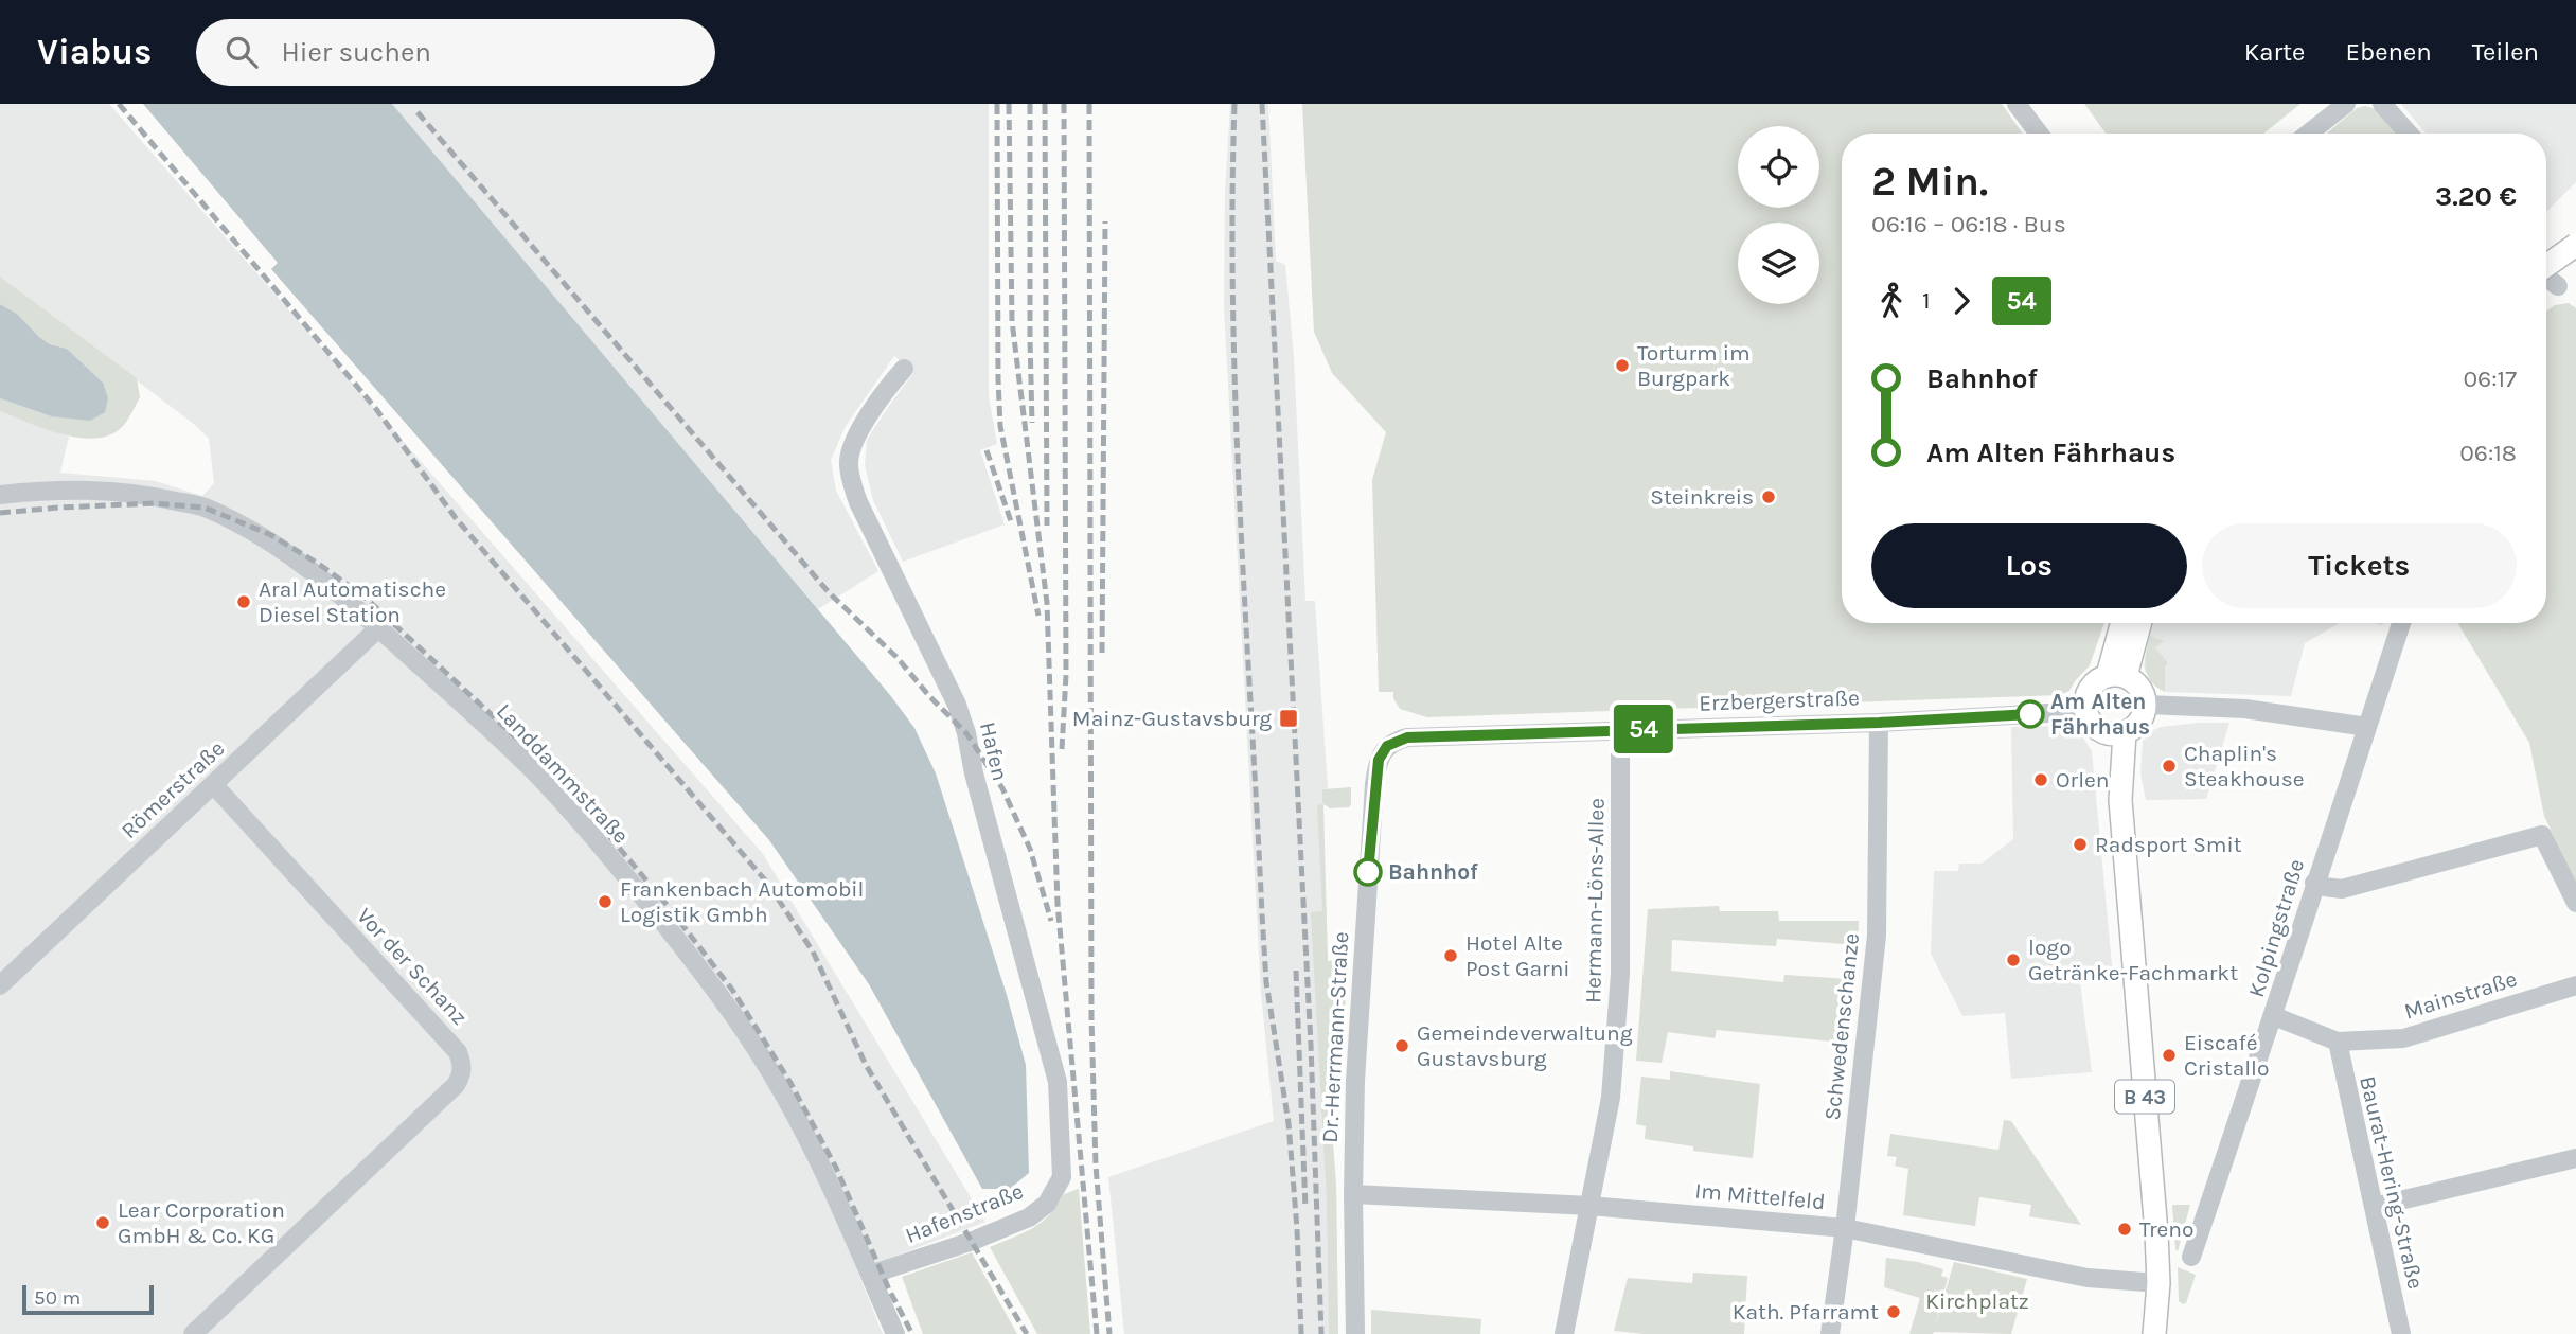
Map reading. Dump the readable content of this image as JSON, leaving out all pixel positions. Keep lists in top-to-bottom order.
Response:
{
  "streets": {
    "main road": ["B 43"],
    "street": [
      "Erzbergerstraße",
      "Hafen",
      "Landdammstraße",
      "Römerstraße",
      "Hermann-Löns-Allee",
      "Kolpingstraße",
      "Vor der Schanz",
      "Mainstraße",
      "Schwedenschanze",
      "Dr.-Herrmann-Straße",
      "Baurat-Hering-Straße",
      "Im Mittelfeld",
      "Hafenstraße"
    ]
  },
  "crossings": [
    ["Erzbergerstraße", "Hermann-Löns-Allee"],
    ["Erzbergerstraße", "Schwedenschanze"],
    ["Erzbergerstraße", "Dr.-Herrmann-Straße"],
    ["Erzbergerstraße", "B 43"],
    ["Hafen", "Hafenstraße"],
    ["Landdammstraße", "Römerstraße"],
    ["Landdammstraße", "Hafenstraße"],
    ["Römerstraße", "Vor der Schanz"],
    ["Hermann-Löns-Allee", "Im Mittelfeld"],
    ["Kolpingstraße", "Mainstraße"],
    ["Mainstraße", "Baurat-Hering-Straße"],
    ["Schwedenschanze", "Im Mittelfeld"],
    ["Dr.-Herrmann-Straße", "Im Mittelfeld"],
    ["B 43", "Im Mittelfeld"]
  ],
  "parks": ["Kirchplatz"],
  "places": {
    "other": [
      "Torturm im Burgpark",
      "Steinkreis",
      "Aral Automatische Diesel Station",
      "Am Alten Fährhaus",
      "Chaplin's Steakhouse",
      "Orlen",
      "Radsport Smit",
      "Bahnhof",
      "Frankenbach Automobil Logistik Gmbh",
      "Hotel Alte Post Garni",
      "logo Getränke-Fachmarkt",
      "Gemeindeverwaltung Gustavsburg",
      "Eiscafé Cristallo",
      "Lear Corporation GmbH & Co. KG",
      "Treno",
      "Kath. Pfarramt"
    ],
    "transit": ["Mainz-Gustavsburg"]
  },
  "lines": ["bus line 54"],
  "scale_bar": "50 m",
  "page": {
    "header": "Viabus",
    "search": "Hier suchen",
    "nav": ["Karte", "Ebenen", "Teilen"],
    "on_map": "54",
    "heading": ["2 Min.", "06:16 – 06:18 · Bus", "3.20 €"],
    "legs": ["1", "54"],
    "list": [
      {
        "name": "Bahnhof",
        "value": "06:17"
      },
      {
        "name": "Am Alten Fährhaus",
        "value": "06:18"
      }
    ],
    "buttons": ["Los", "Tickets"],
    "scale": "50 m"
  }
}
